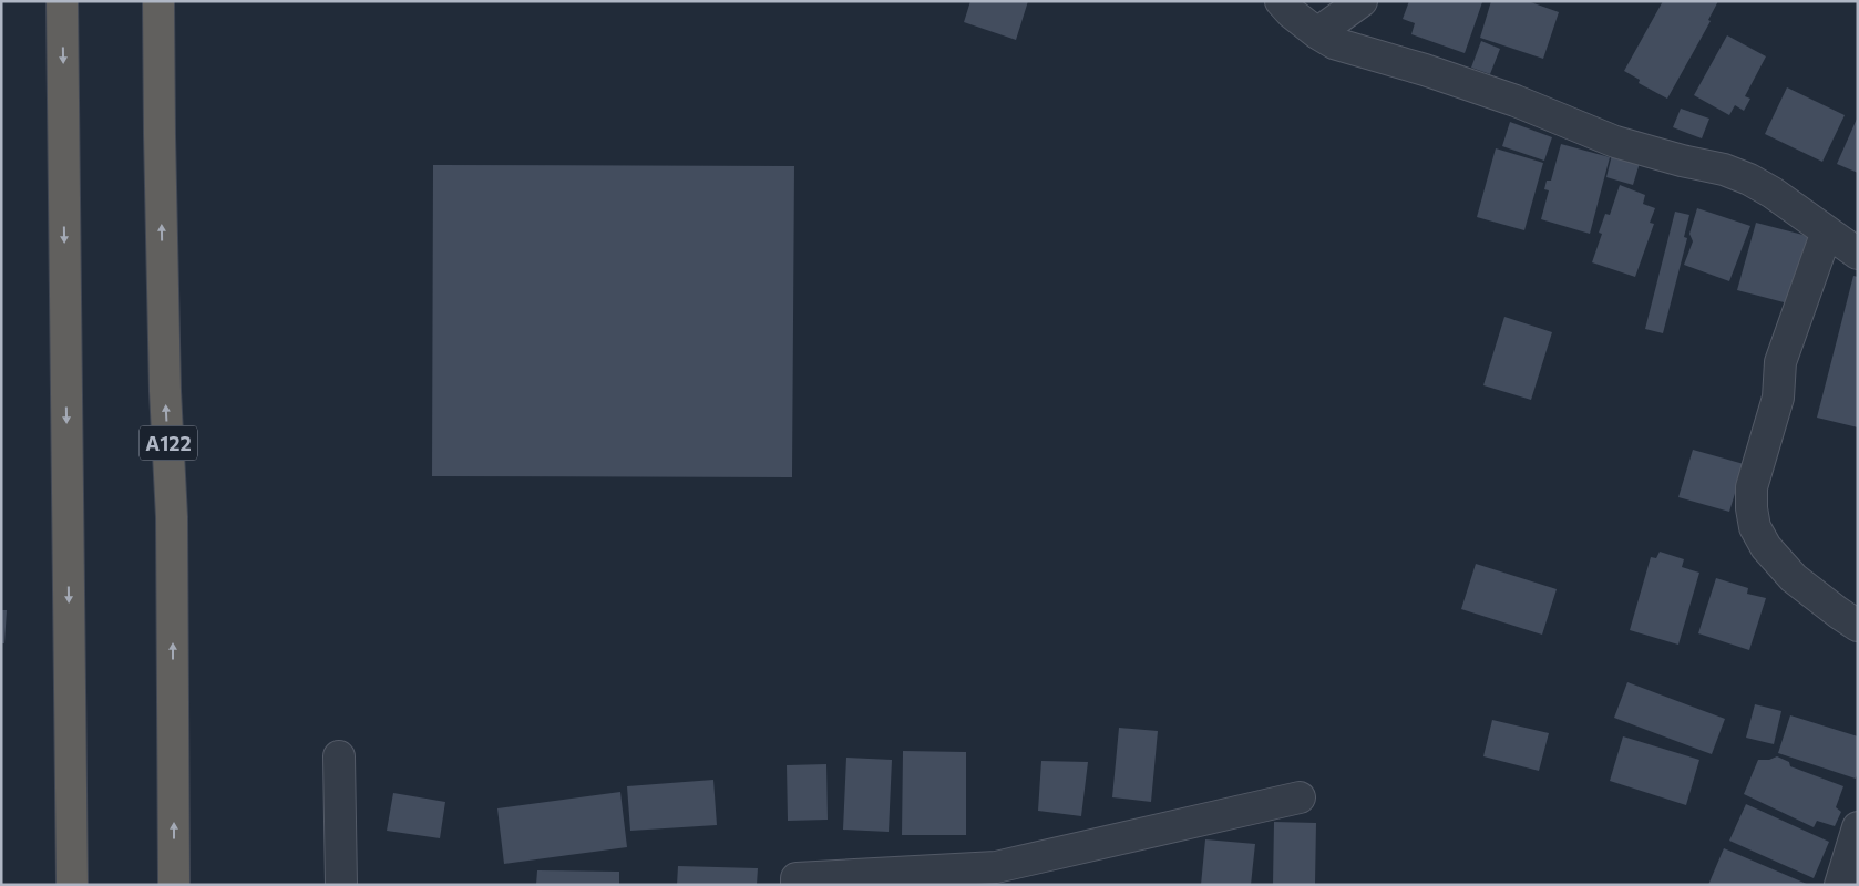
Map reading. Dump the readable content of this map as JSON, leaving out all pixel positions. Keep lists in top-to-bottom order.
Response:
{
  "streets": {
    "highway": ["A122"]
  }
}
